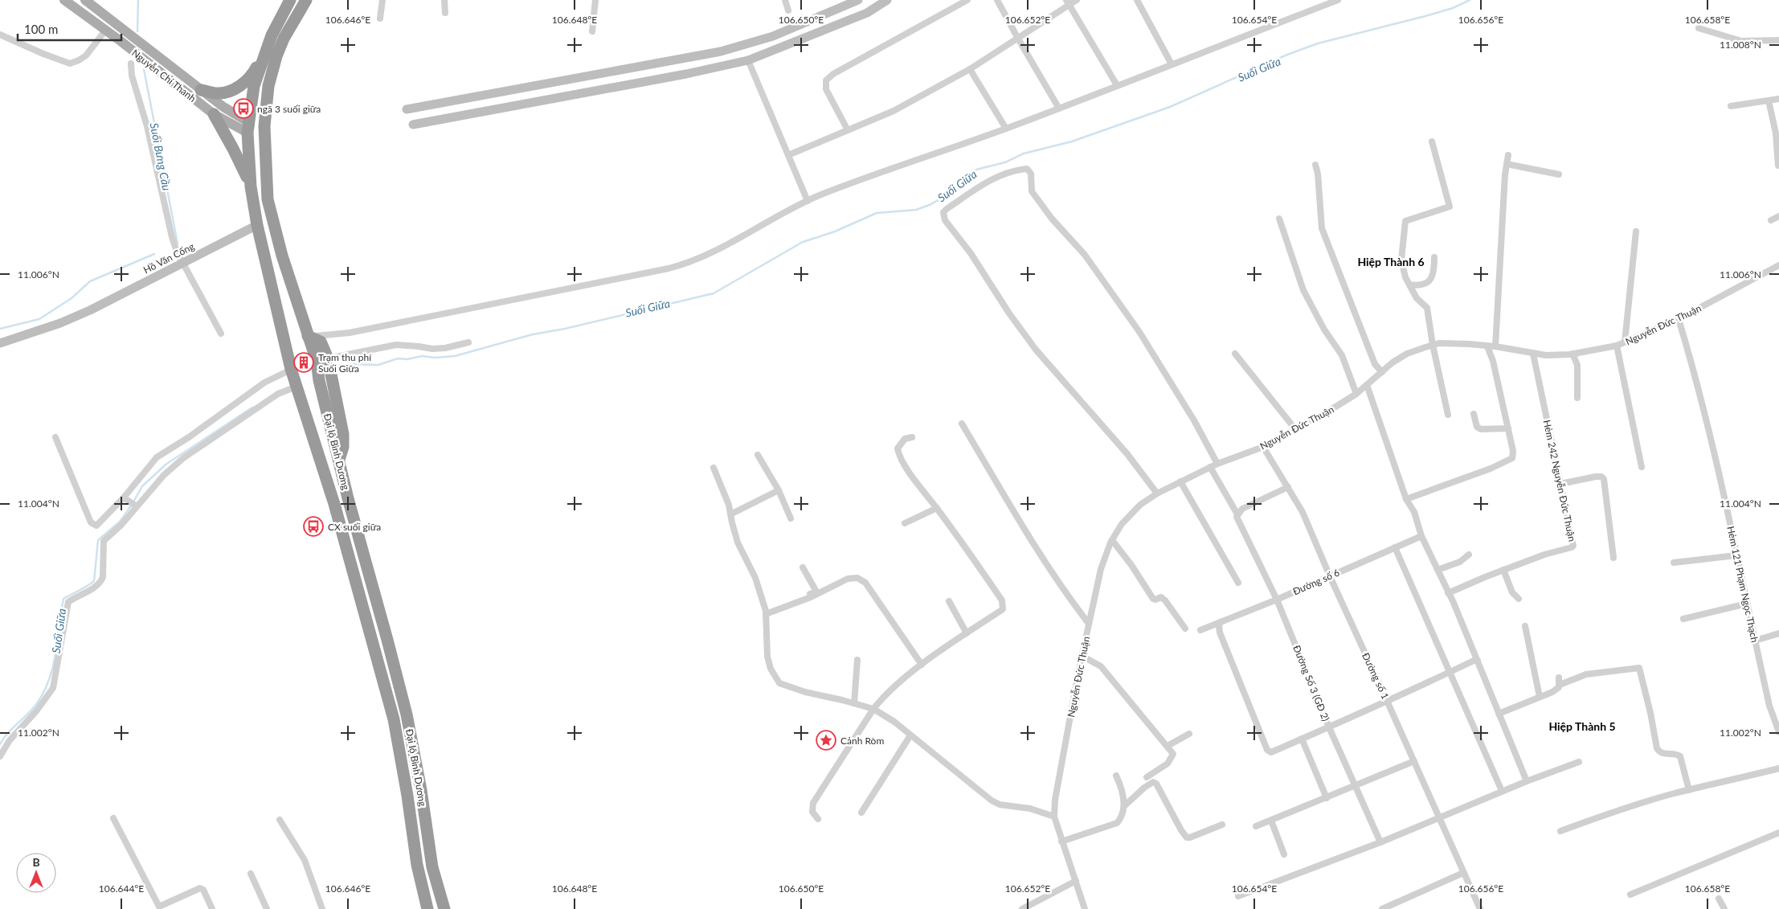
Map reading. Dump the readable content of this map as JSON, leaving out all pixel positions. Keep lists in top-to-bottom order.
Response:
{
  "streets": {
    "highway": ["Đại lộ Bình Dương"],
    "main road": ["Nguyễn Chí Thanh"],
    "street": [
      "Hồ Văn Cống",
      "Nguyễn Đức Thuận",
      "Hẻm 242 Nguyễn Đức Thuận",
      "Đường số 6",
      "Hẻm 121 Phạm Ngọc Thạch",
      "Đường số 1",
      "Đường Số 3 (GĐ 2)"
    ]
  },
  "crossings": [
    ["Nguyễn Chí Thanh", "Đại lộ Bình Dương"],
    ["Hồ Văn Cống", "Đại lộ Bình Dương"],
    ["Nguyễn Đức Thuận", "Hẻm 242 Nguyễn Đức Thuận"],
    ["Nguyễn Đức Thuận", "Hẻm 121 Phạm Ngọc Thạch"],
    ["Nguyễn Đức Thuận", "Đường số 1"],
    ["Nguyễn Đức Thuận", "Đường Số 3 (GĐ 2)"],
    ["Đường số 6", "Đường số 1"],
    ["Đường số 6", "Đường Số 3 (GĐ 2)"]
  ],
  "districts": ["Hiệp Thành 6", "Hiệp Thành 5"],
  "water": ["Suối Giữa", "Suối Bưng Cầu"],
  "places": {
    "bus stop": ["ngã 3 suối giữa", "CX suối giữa"],
    "building": ["Trạm thu phí Suối Giữa"],
    "place": ["Cảnh Ròm"]
  },
  "scale_bar": "100 m",
  "north": "top",
  "coordinates": [
    "106.646°E",
    "106.648°E",
    "106.650°E",
    "106.652°E",
    "106.654°E",
    "106.656°E",
    "106.658°E",
    "11.008°N",
    "11.006°N",
    "11.004°N",
    "11.002°N",
    "106.644°E"
  ]
}
